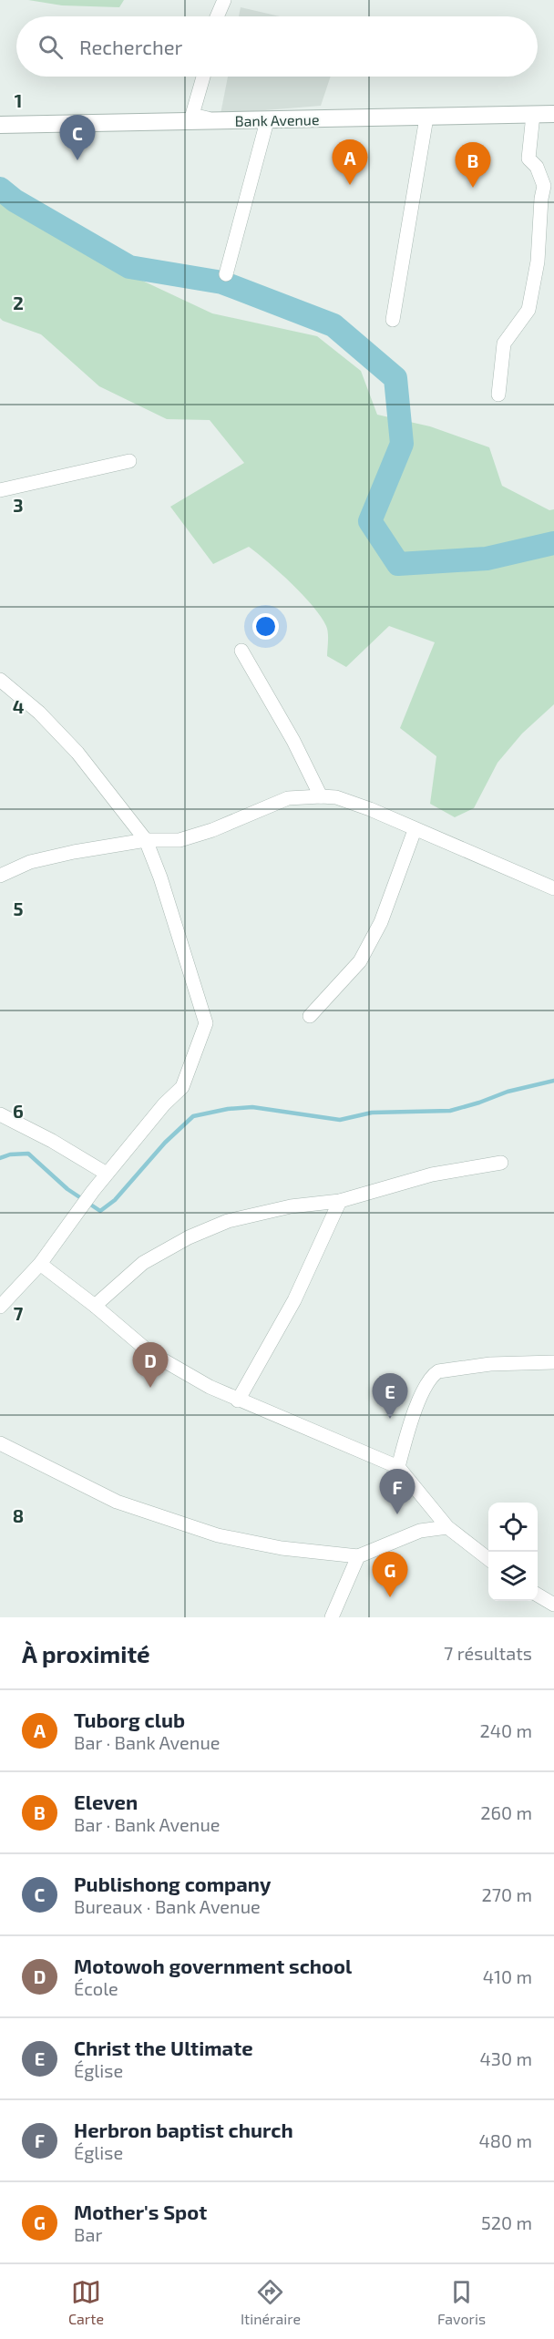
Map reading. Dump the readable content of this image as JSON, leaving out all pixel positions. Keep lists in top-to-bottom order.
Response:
{
  "streets": {
    "street": ["Bank Avenue"]
  },
  "page": {
    "search": "Rechercher",
    "pins": [
      "C",
      "A",
      "B",
      "D",
      "E",
      "F",
      "G"
    ],
    "heading": ["À proximité", "7 résultats"],
    "list": [
      {
        "mark": "A",
        "name": "Tuborg club",
        "note": "Bar · Bank Avenue",
        "value": "240 m"
      },
      {
        "mark": "B",
        "name": "Eleven",
        "note": "Bar · Bank Avenue",
        "value": "260 m"
      },
      {
        "mark": "C",
        "name": "Publishong company",
        "note": "Bureaux · Bank Avenue",
        "value": "270 m"
      },
      {
        "mark": "D",
        "name": "Motowoh government school",
        "note": "École",
        "value": "410 m"
      },
      {
        "mark": "E",
        "name": "Christ the Ultimate",
        "note": "Église",
        "value": "430 m"
      },
      {
        "mark": "F",
        "name": "Herbron baptist church",
        "note": "Église",
        "value": "480 m"
      },
      {
        "mark": "G",
        "name": "Mother's Spot",
        "note": "Bar",
        "value": "520 m"
      }
    ],
    "nav": ["Carte", "Itinéraire", "Favoris"]
  },
  "grid": {
    "rows": [
      "1",
      "2",
      "3",
      "4",
      "5",
      "6",
      "7",
      "8"
    ]
  }
}
